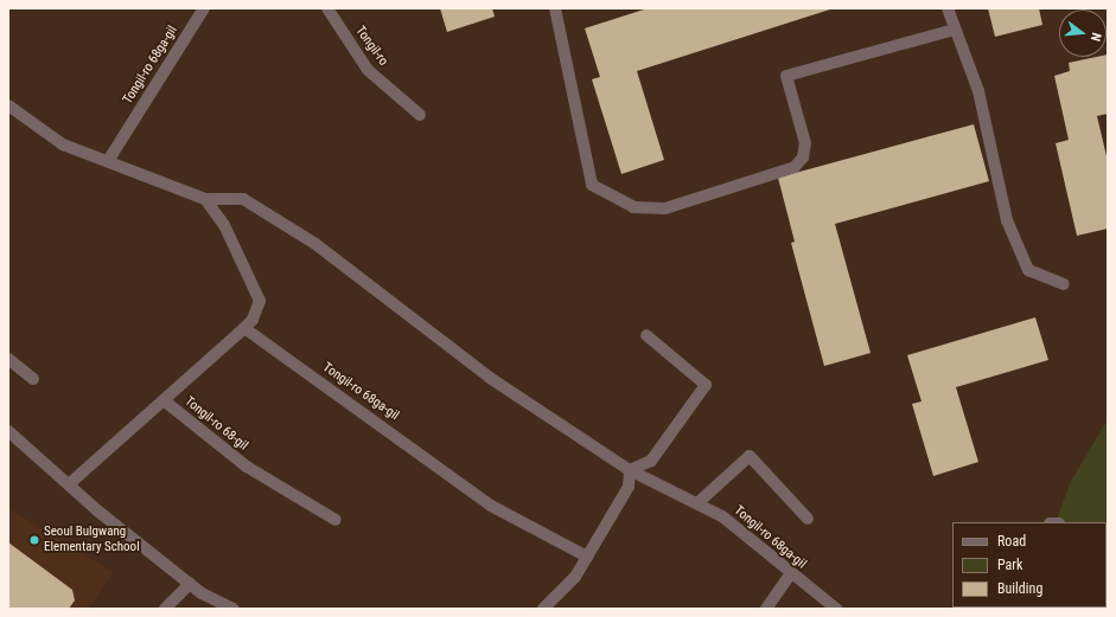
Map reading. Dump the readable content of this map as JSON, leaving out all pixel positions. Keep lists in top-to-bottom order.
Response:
{
  "streets": {
    "street": ["Tongil-ro", "Tongil-ro 68ga-gil", "Tongil-ro 68-gil"]
  },
  "places": ["Seoul Bulgwang Elementary School"],
  "legend": ["Road", "Park", "Building"],
  "north": "right"
}
